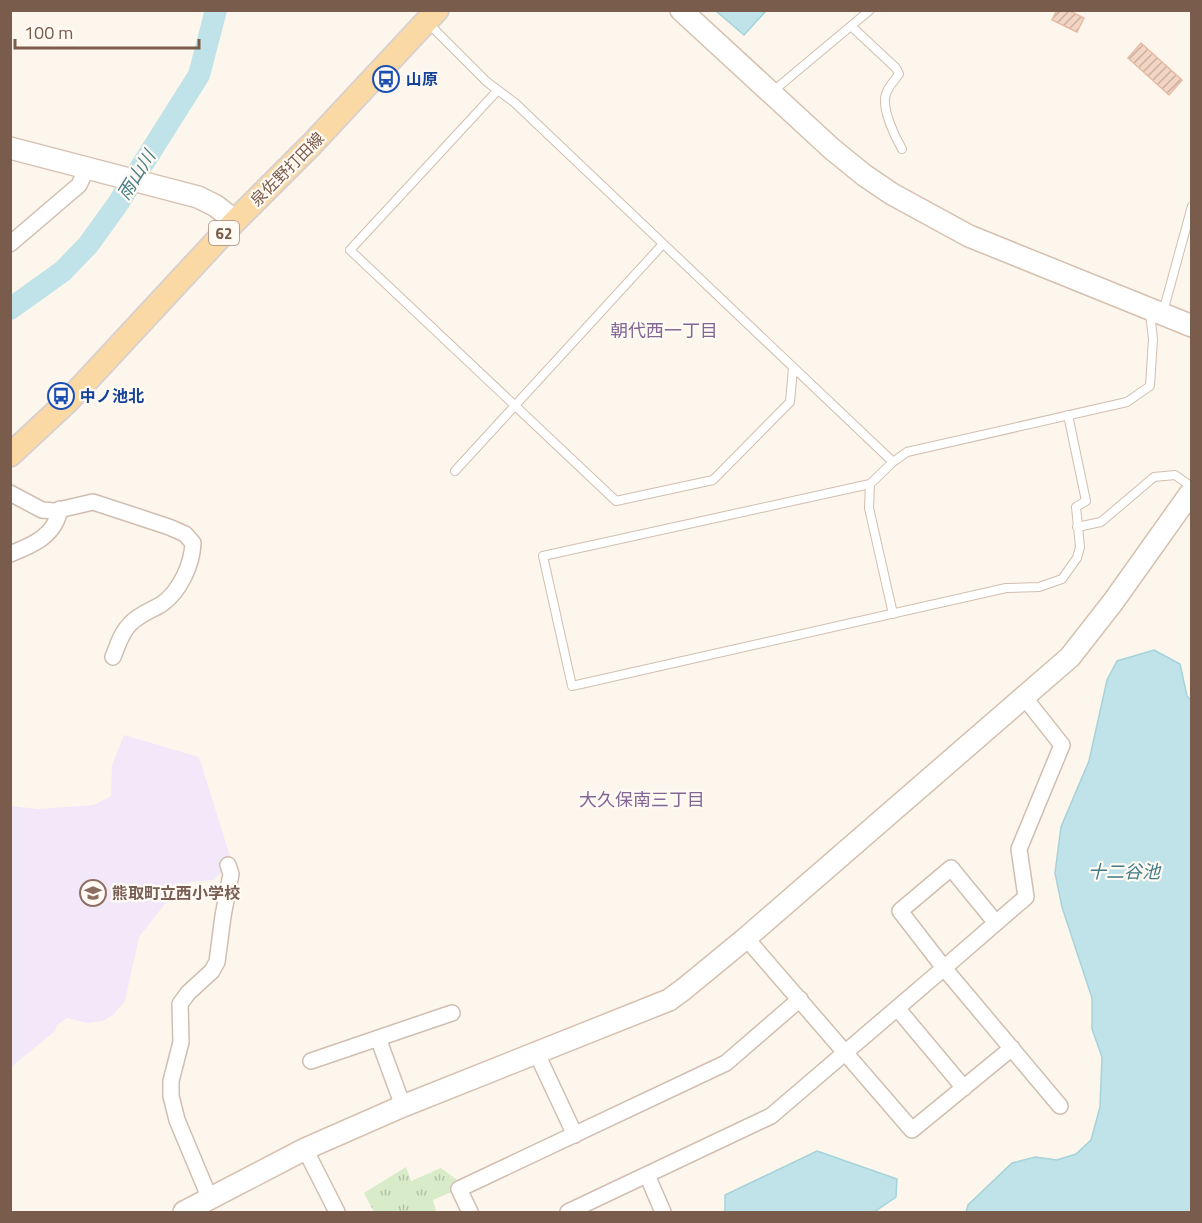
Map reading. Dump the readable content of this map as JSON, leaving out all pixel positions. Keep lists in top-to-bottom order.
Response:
{
  "streets": {
    "main road": ["泉佐野打田線", "62"]
  },
  "districts": ["朝代西一丁目", "大久保南三丁目"],
  "water": ["雨山川", "十二谷池"],
  "places": {
    "bus stop": ["山原", "中ノ池北"],
    "school or university": ["熊取町立西小学校"]
  },
  "scale_bar": "100 m"
}
